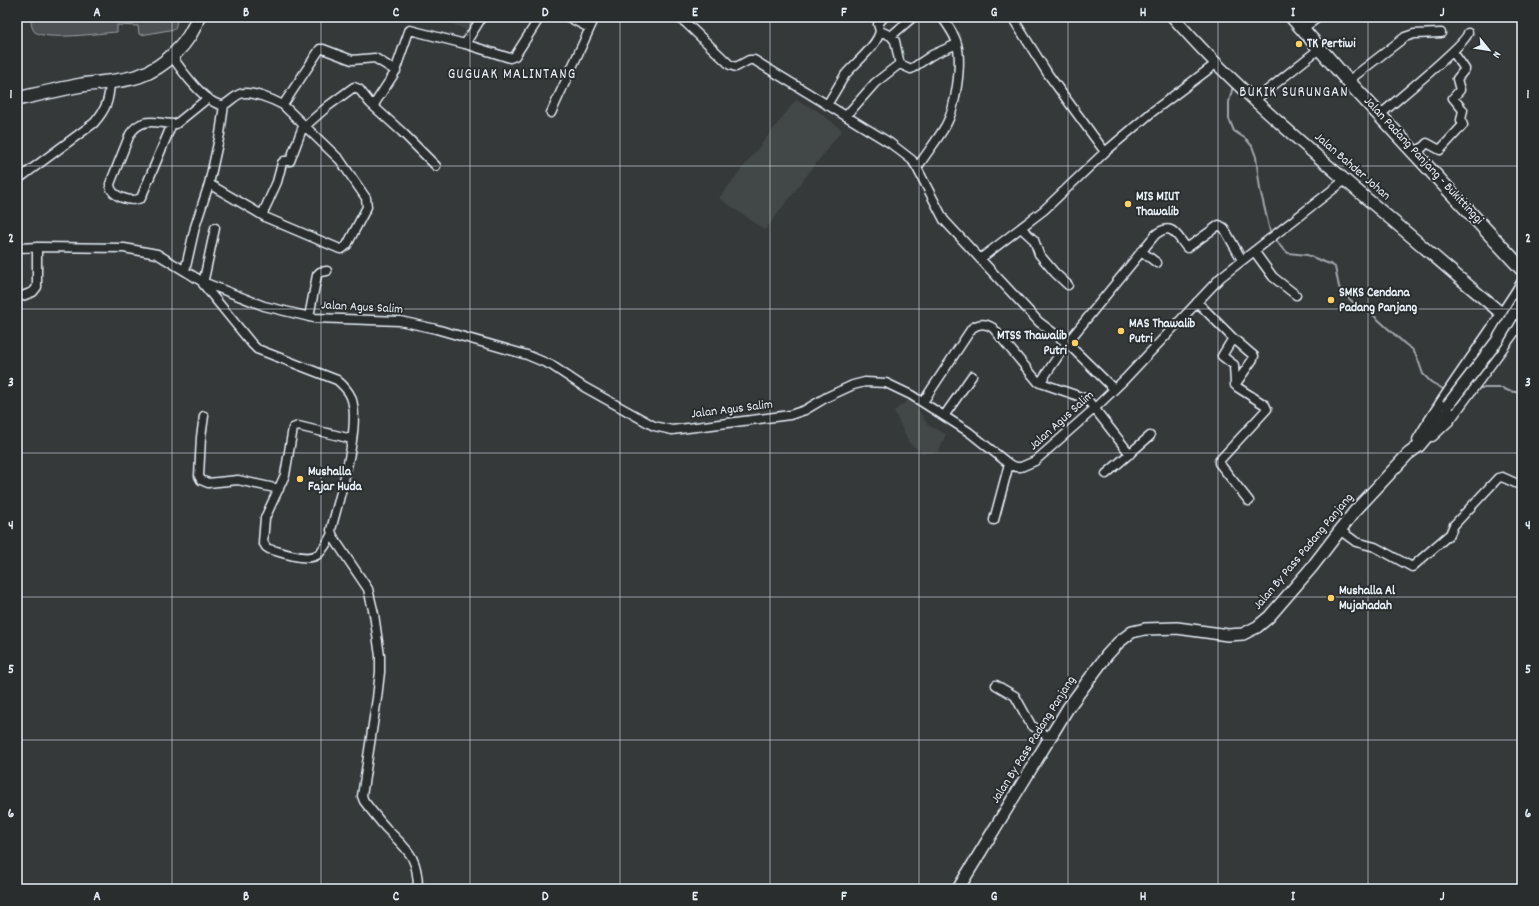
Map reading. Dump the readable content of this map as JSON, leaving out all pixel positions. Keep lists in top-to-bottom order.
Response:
{
  "streets": {
    "highway": ["Jalan Padang Panjang - Bukittinggi"],
    "main road": ["Jalan Bahder Johan", "Jalan By Pass Padang Panjang"],
    "street": ["Jalan Agus Salim"]
  },
  "crossings": [
    ["Jalan Bahder Johan", "Jalan Agus Salim"]
  ],
  "districts": ["GUGUAK MALINTANG", "BUKIK SURUNGAN"],
  "places": [
    "TK Pertiwi",
    "MIS MIUT Thawalib",
    "SMKS Cendana Padang Panjang",
    "MAS Thawalib Putri",
    "MTSS Thawalib Putri",
    "Mushalla Fajar Huda",
    "Mushalla Al Mujahadah"
  ],
  "north": "bottom right",
  "grid": {
    "columns": [
      "A",
      "B",
      "C",
      "D",
      "E",
      "F",
      "G",
      "H",
      "I",
      "J"
    ],
    "rows": [
      "1",
      "2",
      "3",
      "4",
      "5",
      "6"
    ]
  }
}
